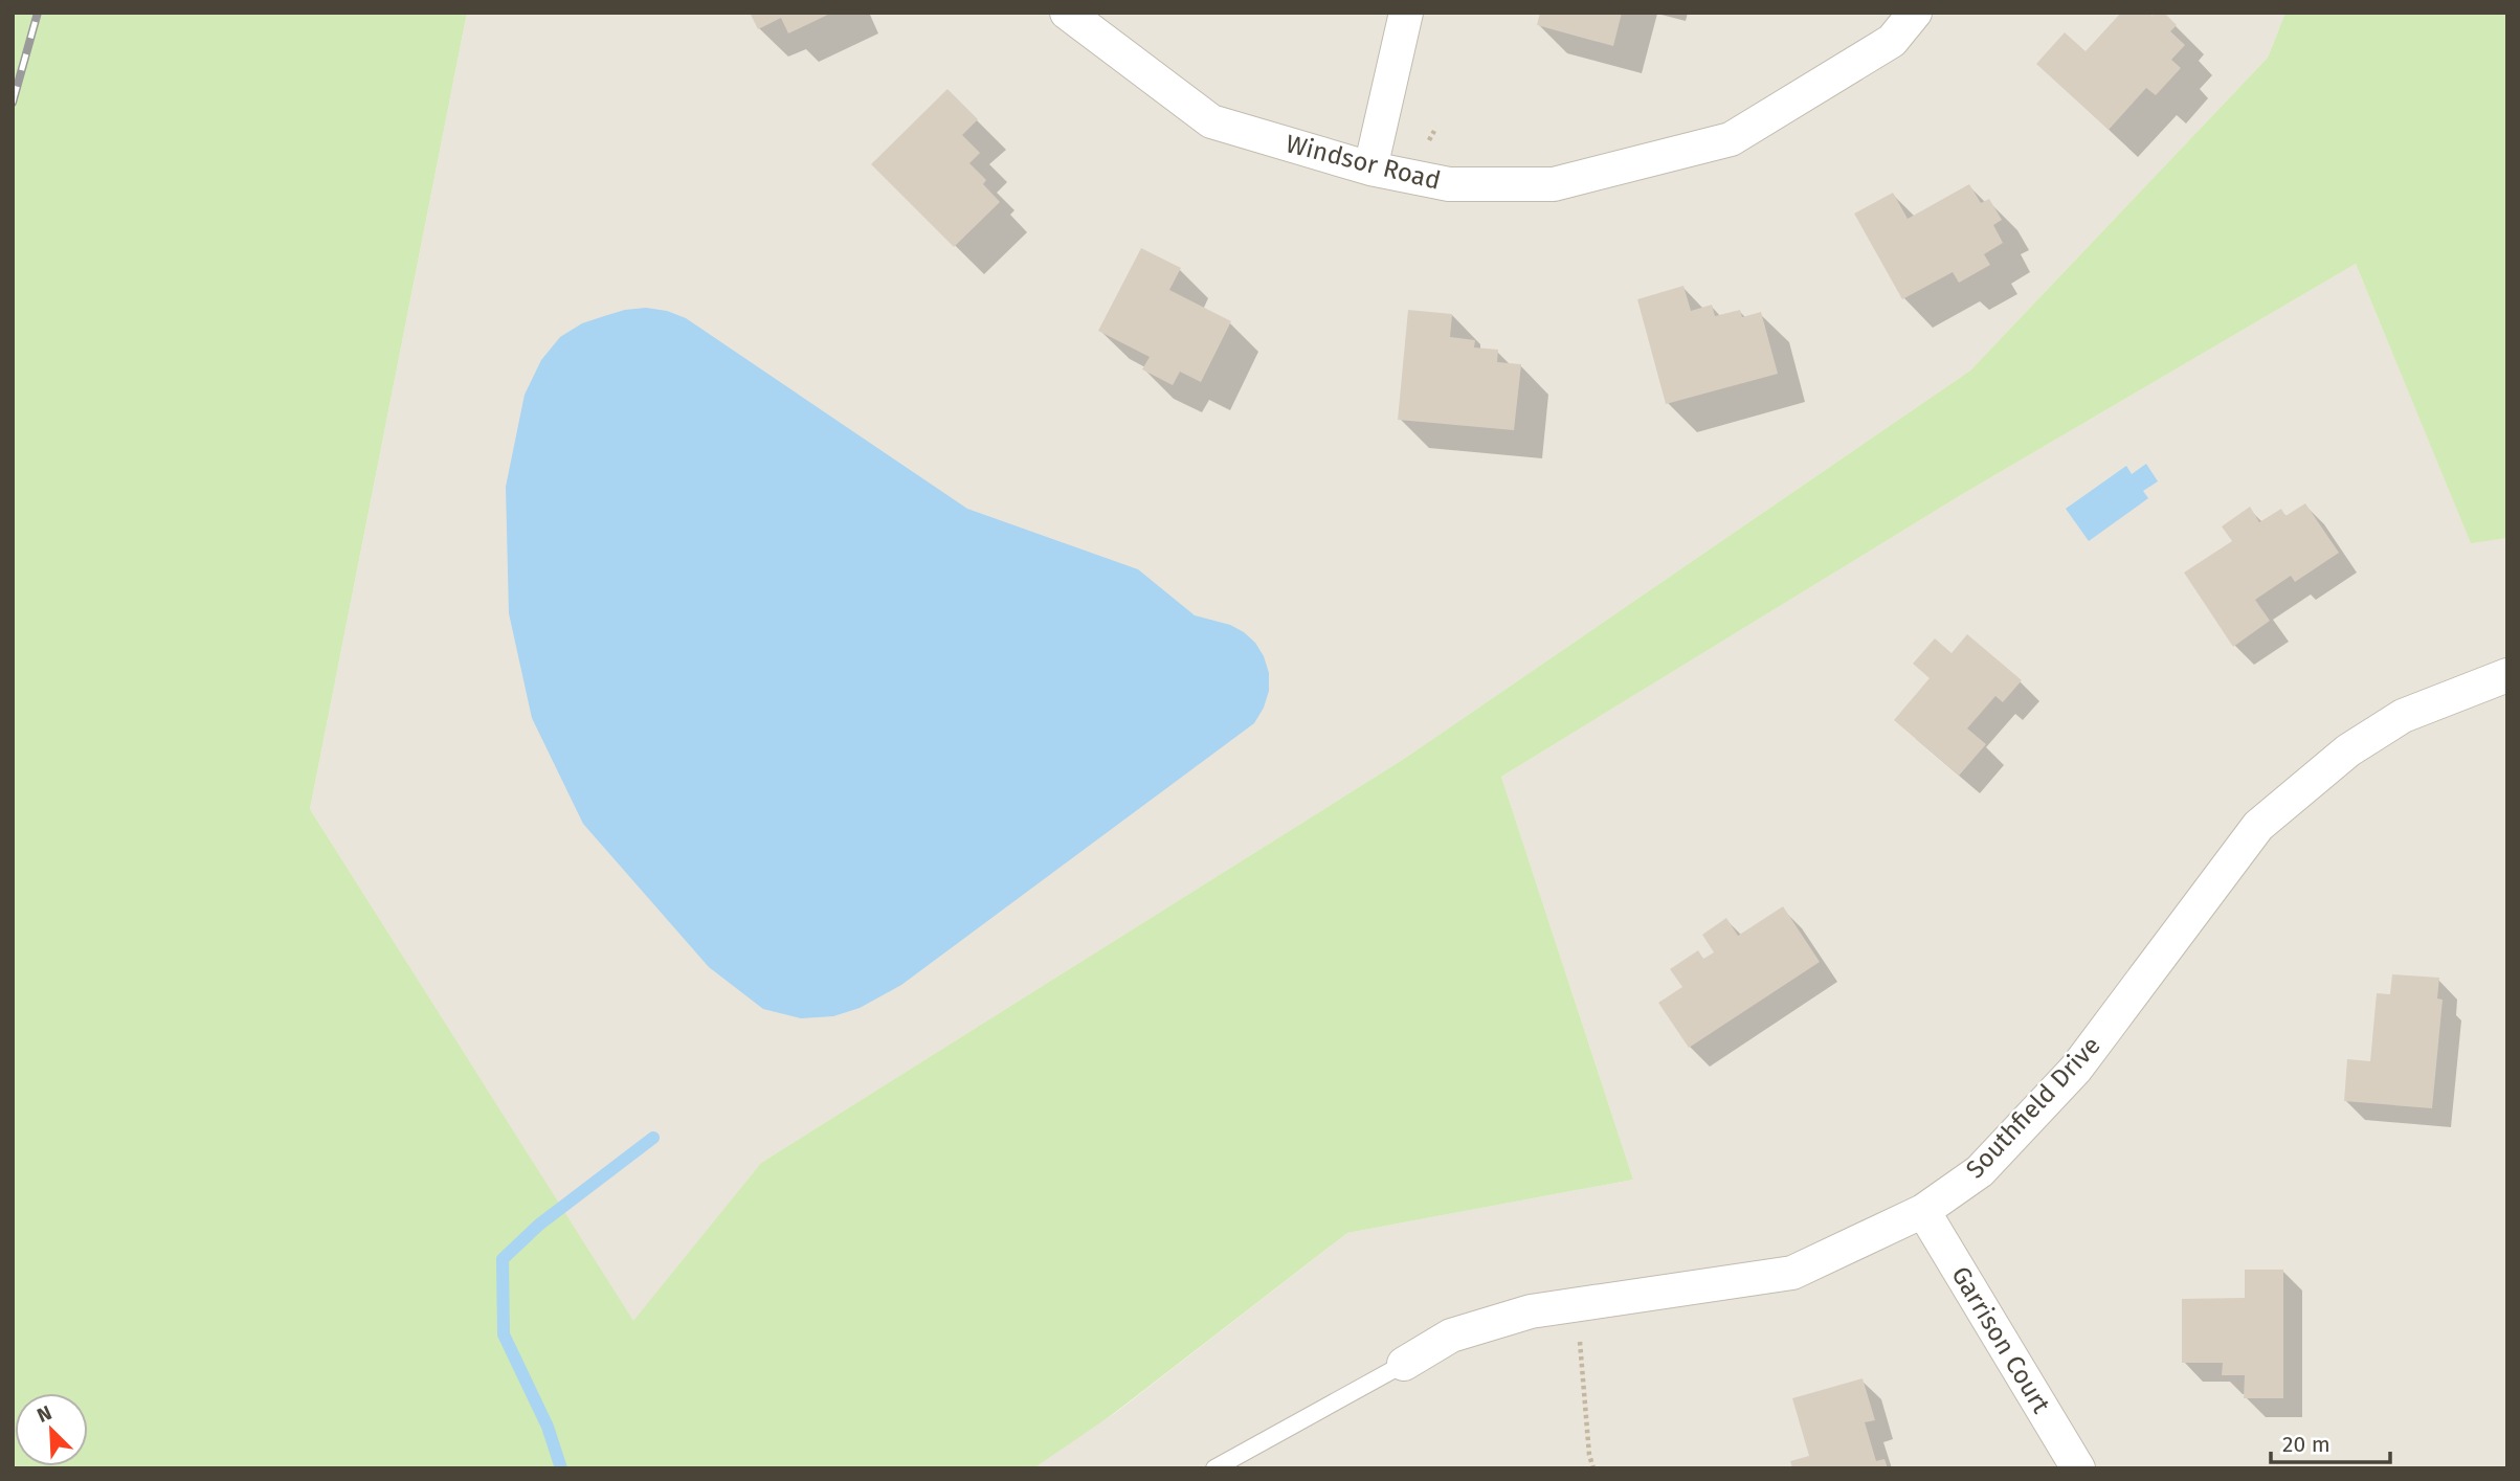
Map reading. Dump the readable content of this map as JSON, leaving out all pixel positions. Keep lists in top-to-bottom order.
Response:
{
  "streets": {
    "street": ["Windsor Road", "Southfield Drive", "Garrison Court"]
  },
  "crossings": [
    ["Southfield Drive", "Garrison Court"]
  ],
  "scale_bar": "20 m",
  "north": "top left"
}
